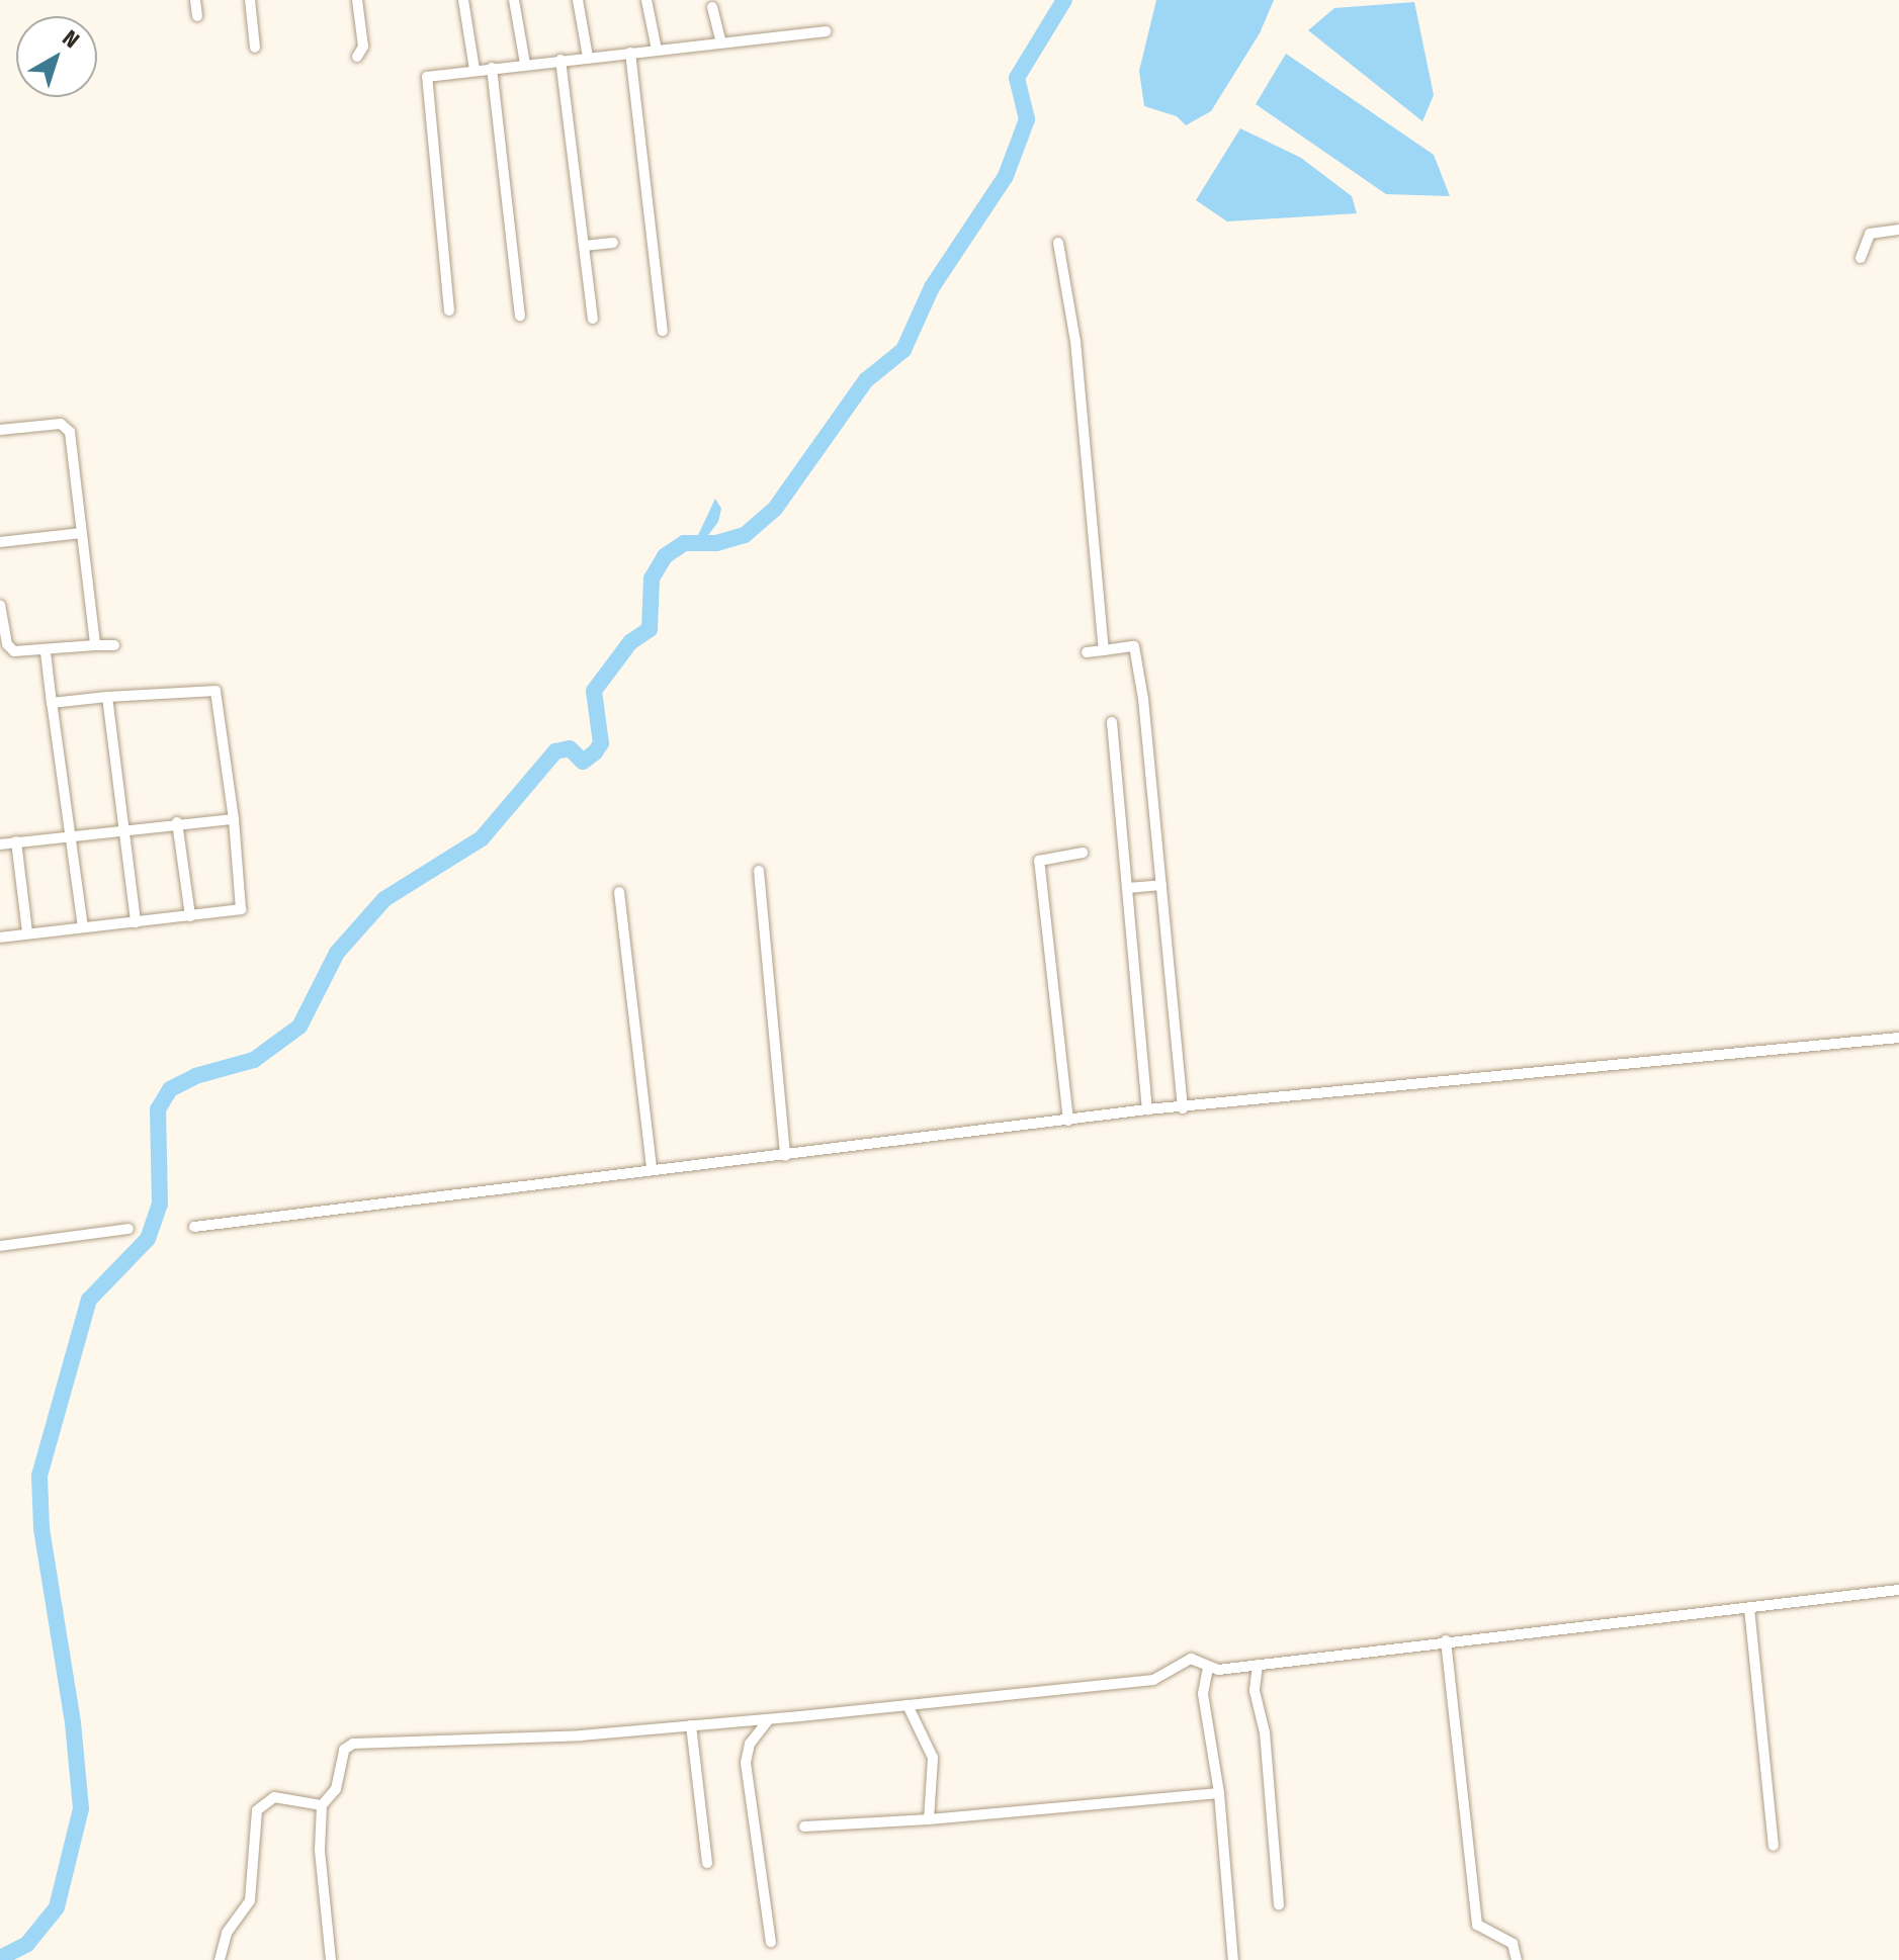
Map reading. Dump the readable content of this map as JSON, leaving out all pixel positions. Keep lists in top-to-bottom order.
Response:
{
  "north": "top right"
}
